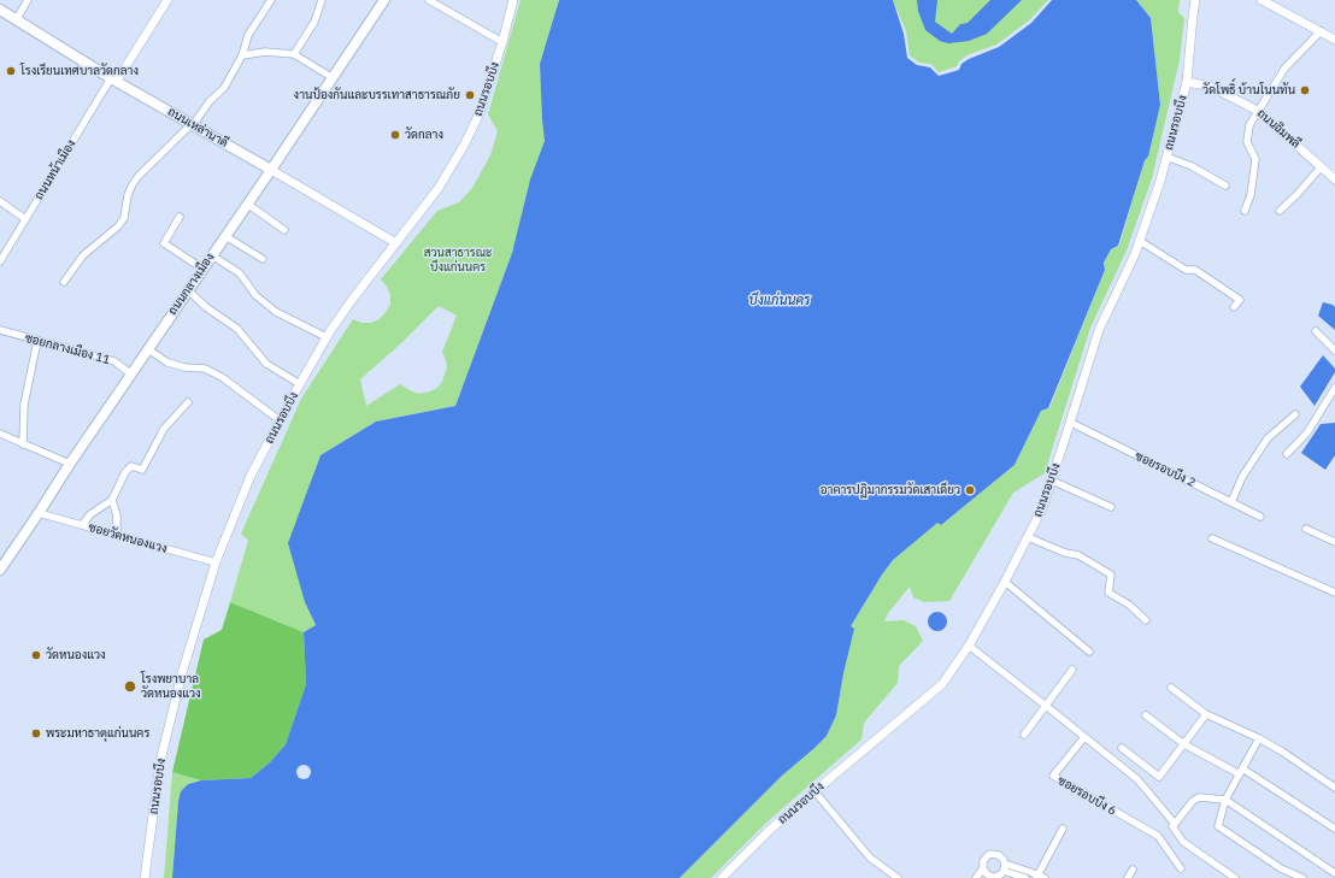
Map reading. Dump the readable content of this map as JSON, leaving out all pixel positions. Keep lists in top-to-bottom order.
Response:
{
  "streets": {
    "main road": ["ถนนเหล่านาดี", "ถนนกลางเมือง"],
    "street": [
      "ถนนรอบบึง",
      "ถนนฉิมพลี",
      "ถนนหน้าเมือง",
      "ซอยกลางเมือง 11",
      "ซอยรอบบึง 2",
      "ซอยวัดหนองแวง",
      "ซอยรอบบึง 6"
    ]
  },
  "crossings": [
    ["ถนนรอบบึง", "ถนนเหล่านาดี"],
    ["ถนนรอบบึง", "ถนนฉิมพลี"],
    ["ถนนรอบบึง", "ซอยรอบบึง 2"],
    ["ถนนรอบบึง", "ซอยวัดหนองแวง"],
    ["ถนนเหล่านาดี", "ถนนหน้าเมือง"],
    ["ถนนเหล่านาดี", "ถนนกลางเมือง"],
    ["ถนนกลางเมือง", "ซอยกลางเมือง 11"],
    ["ถนนกลางเมือง", "ซอยวัดหนองแวง"]
  ],
  "water": ["บึงแก่นนคร"],
  "parks": ["สวนสาธารณะ บึงแก่นนคร"],
  "places": [
    "โรงเรียนเทศบาลวัดกลาง",
    "วัดโพธิ์ บ้านโนนทัน",
    "งานป้องกันและบรรเทาสาธารณภัย",
    "วัดกลาง",
    "อาคารปฏิมากรรมวัดเสาเดียว",
    "วัดหนองแวง",
    "โรงพยาบาล วัดหนองแวง",
    "พระมหาธาตุแก่นนคร"
  ]
}
